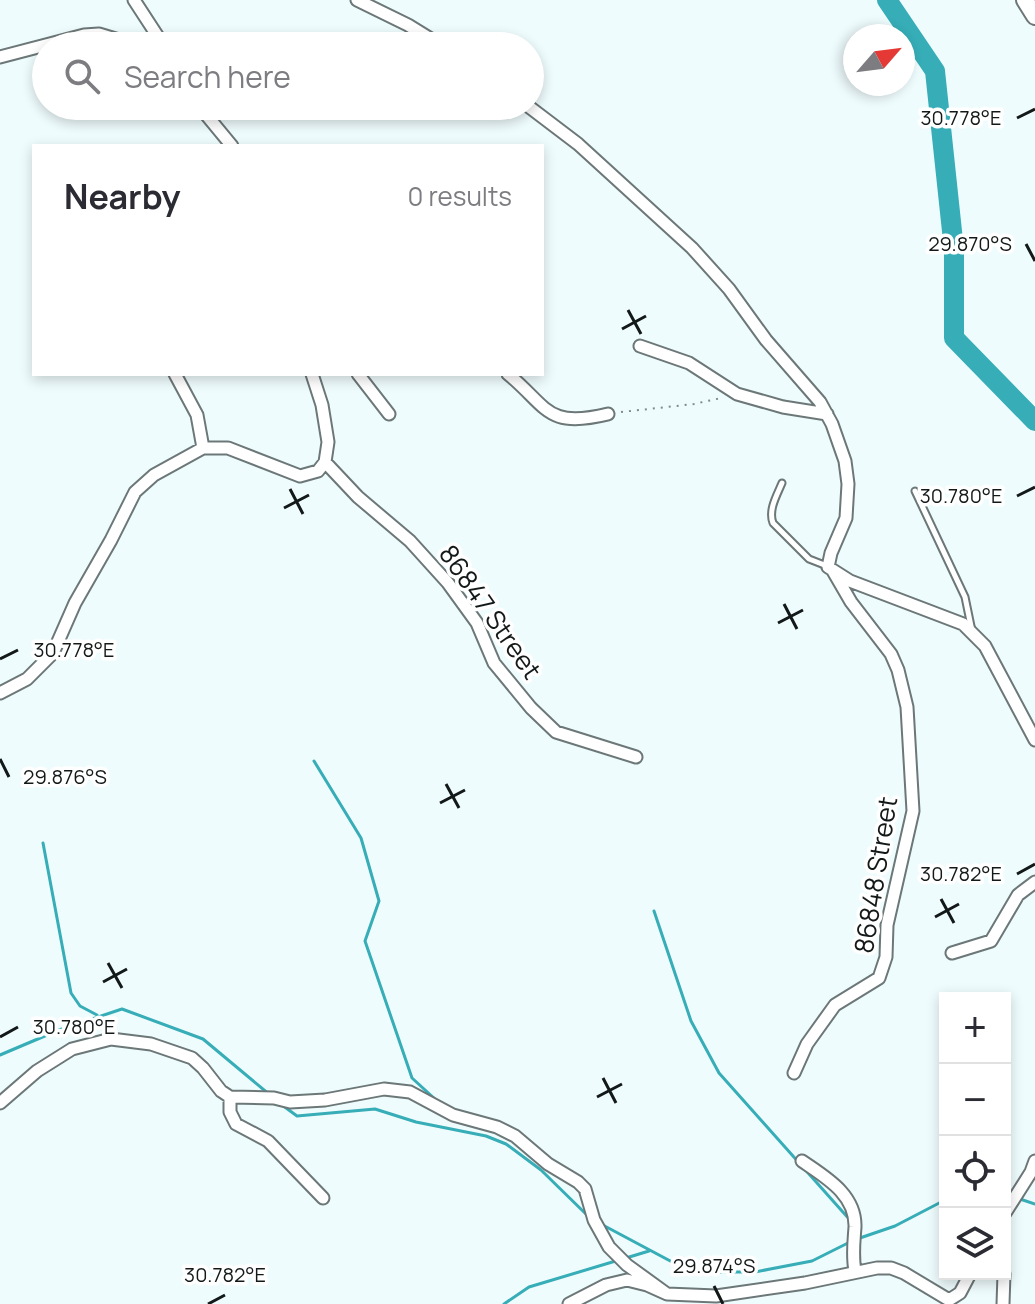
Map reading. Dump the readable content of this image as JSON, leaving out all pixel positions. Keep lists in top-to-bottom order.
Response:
{
  "streets": {
    "street": ["86847 Street", "86848 Street"]
  },
  "north": "top right",
  "page": {
    "search": "Search here",
    "heading": ["Nearby", "0 results"],
    "map_buttons": ["+", "−"]
  },
  "coordinates": [
    "30.778°E",
    "29.870°S",
    "30.780°E",
    "29.876°S",
    "30.782°E",
    "29.874°S"
  ]
}
